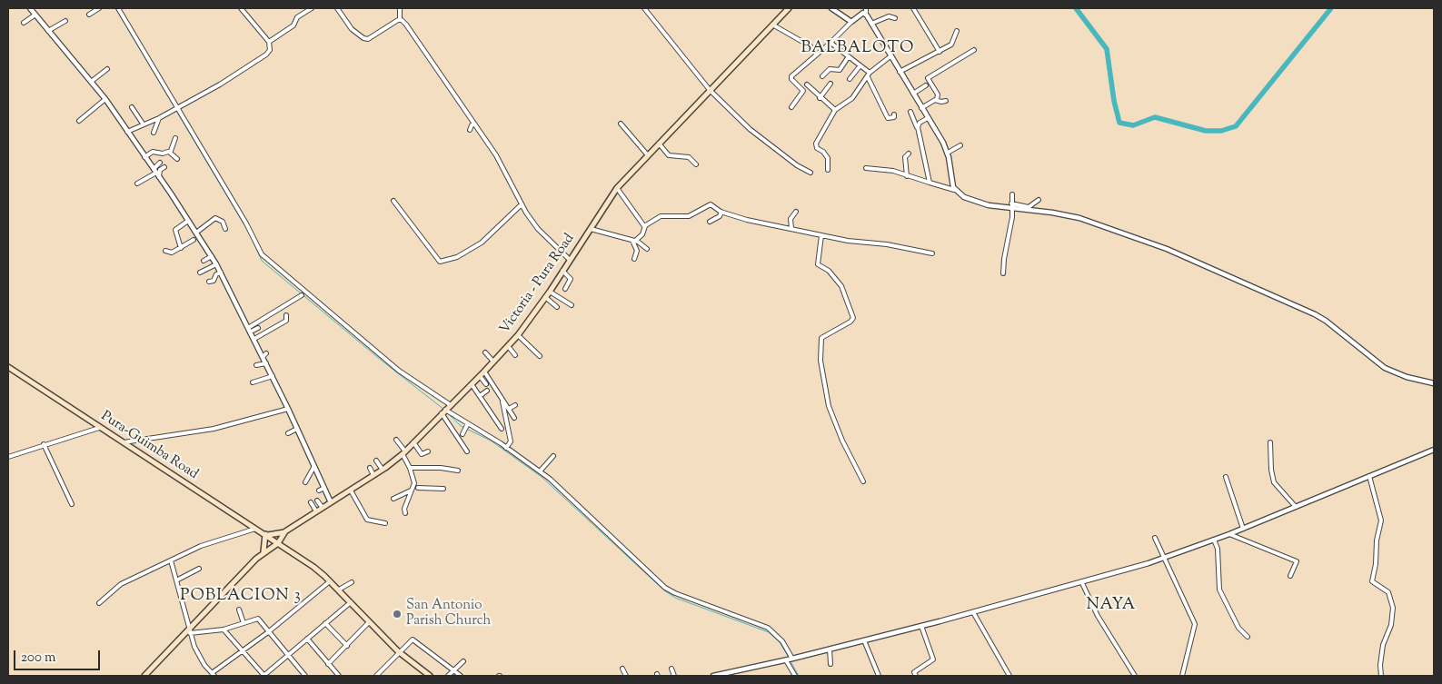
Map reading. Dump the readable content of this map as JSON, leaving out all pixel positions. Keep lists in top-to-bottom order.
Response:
{
  "streets": {
    "main road": ["Victoria - Pura Road", "Pura-Guimba Road"]
  },
  "crossings": [
    ["Victoria - Pura Road", "Pura-Guimba Road"]
  ],
  "districts": ["BALBALOTO", "POBLACION 3", "NAYA"],
  "places": ["San Antonio Parish Church"],
  "scale_bar": "200 m"
}
